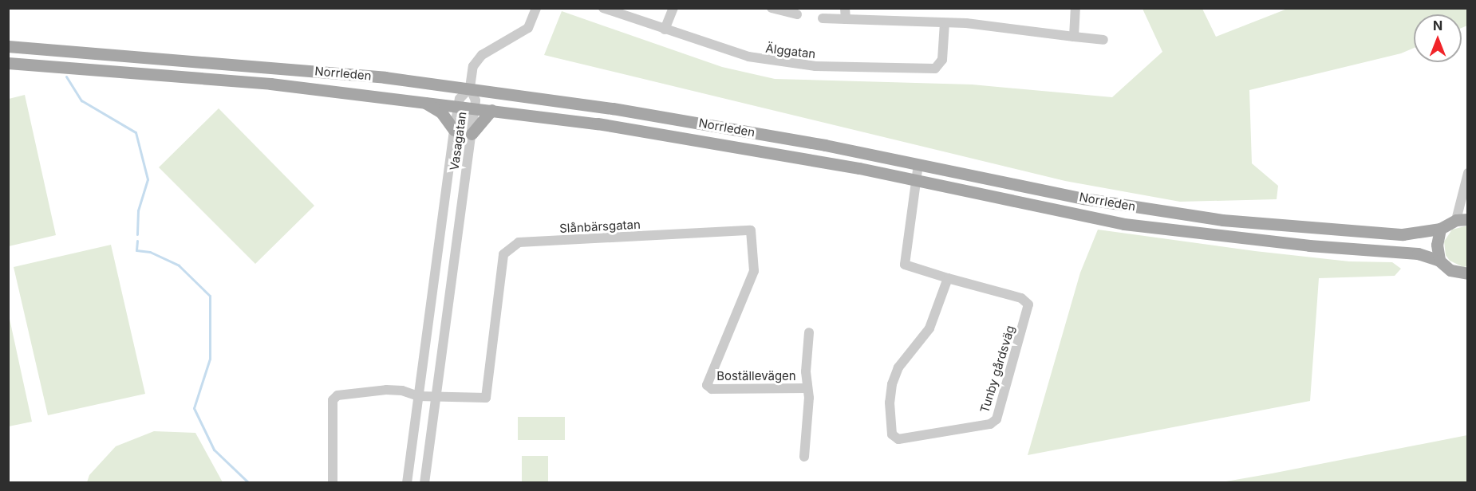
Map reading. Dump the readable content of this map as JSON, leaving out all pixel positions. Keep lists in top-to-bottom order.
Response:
{
  "streets": {
    "main road": ["Norrleden"],
    "street": [
      "Älggatan",
      "Vasagatan",
      "Slånbärsgatan",
      "Tunby gårdsväg",
      "Boställevägen"
    ]
  },
  "crossings": [
    ["Norrleden", "Vasagatan"],
    ["Norrleden", "Tunby gårdsväg"],
    ["Vasagatan", "Slånbärsgatan"],
    ["Slånbärsgatan", "Boställevägen"]
  ],
  "north": "top"
}
